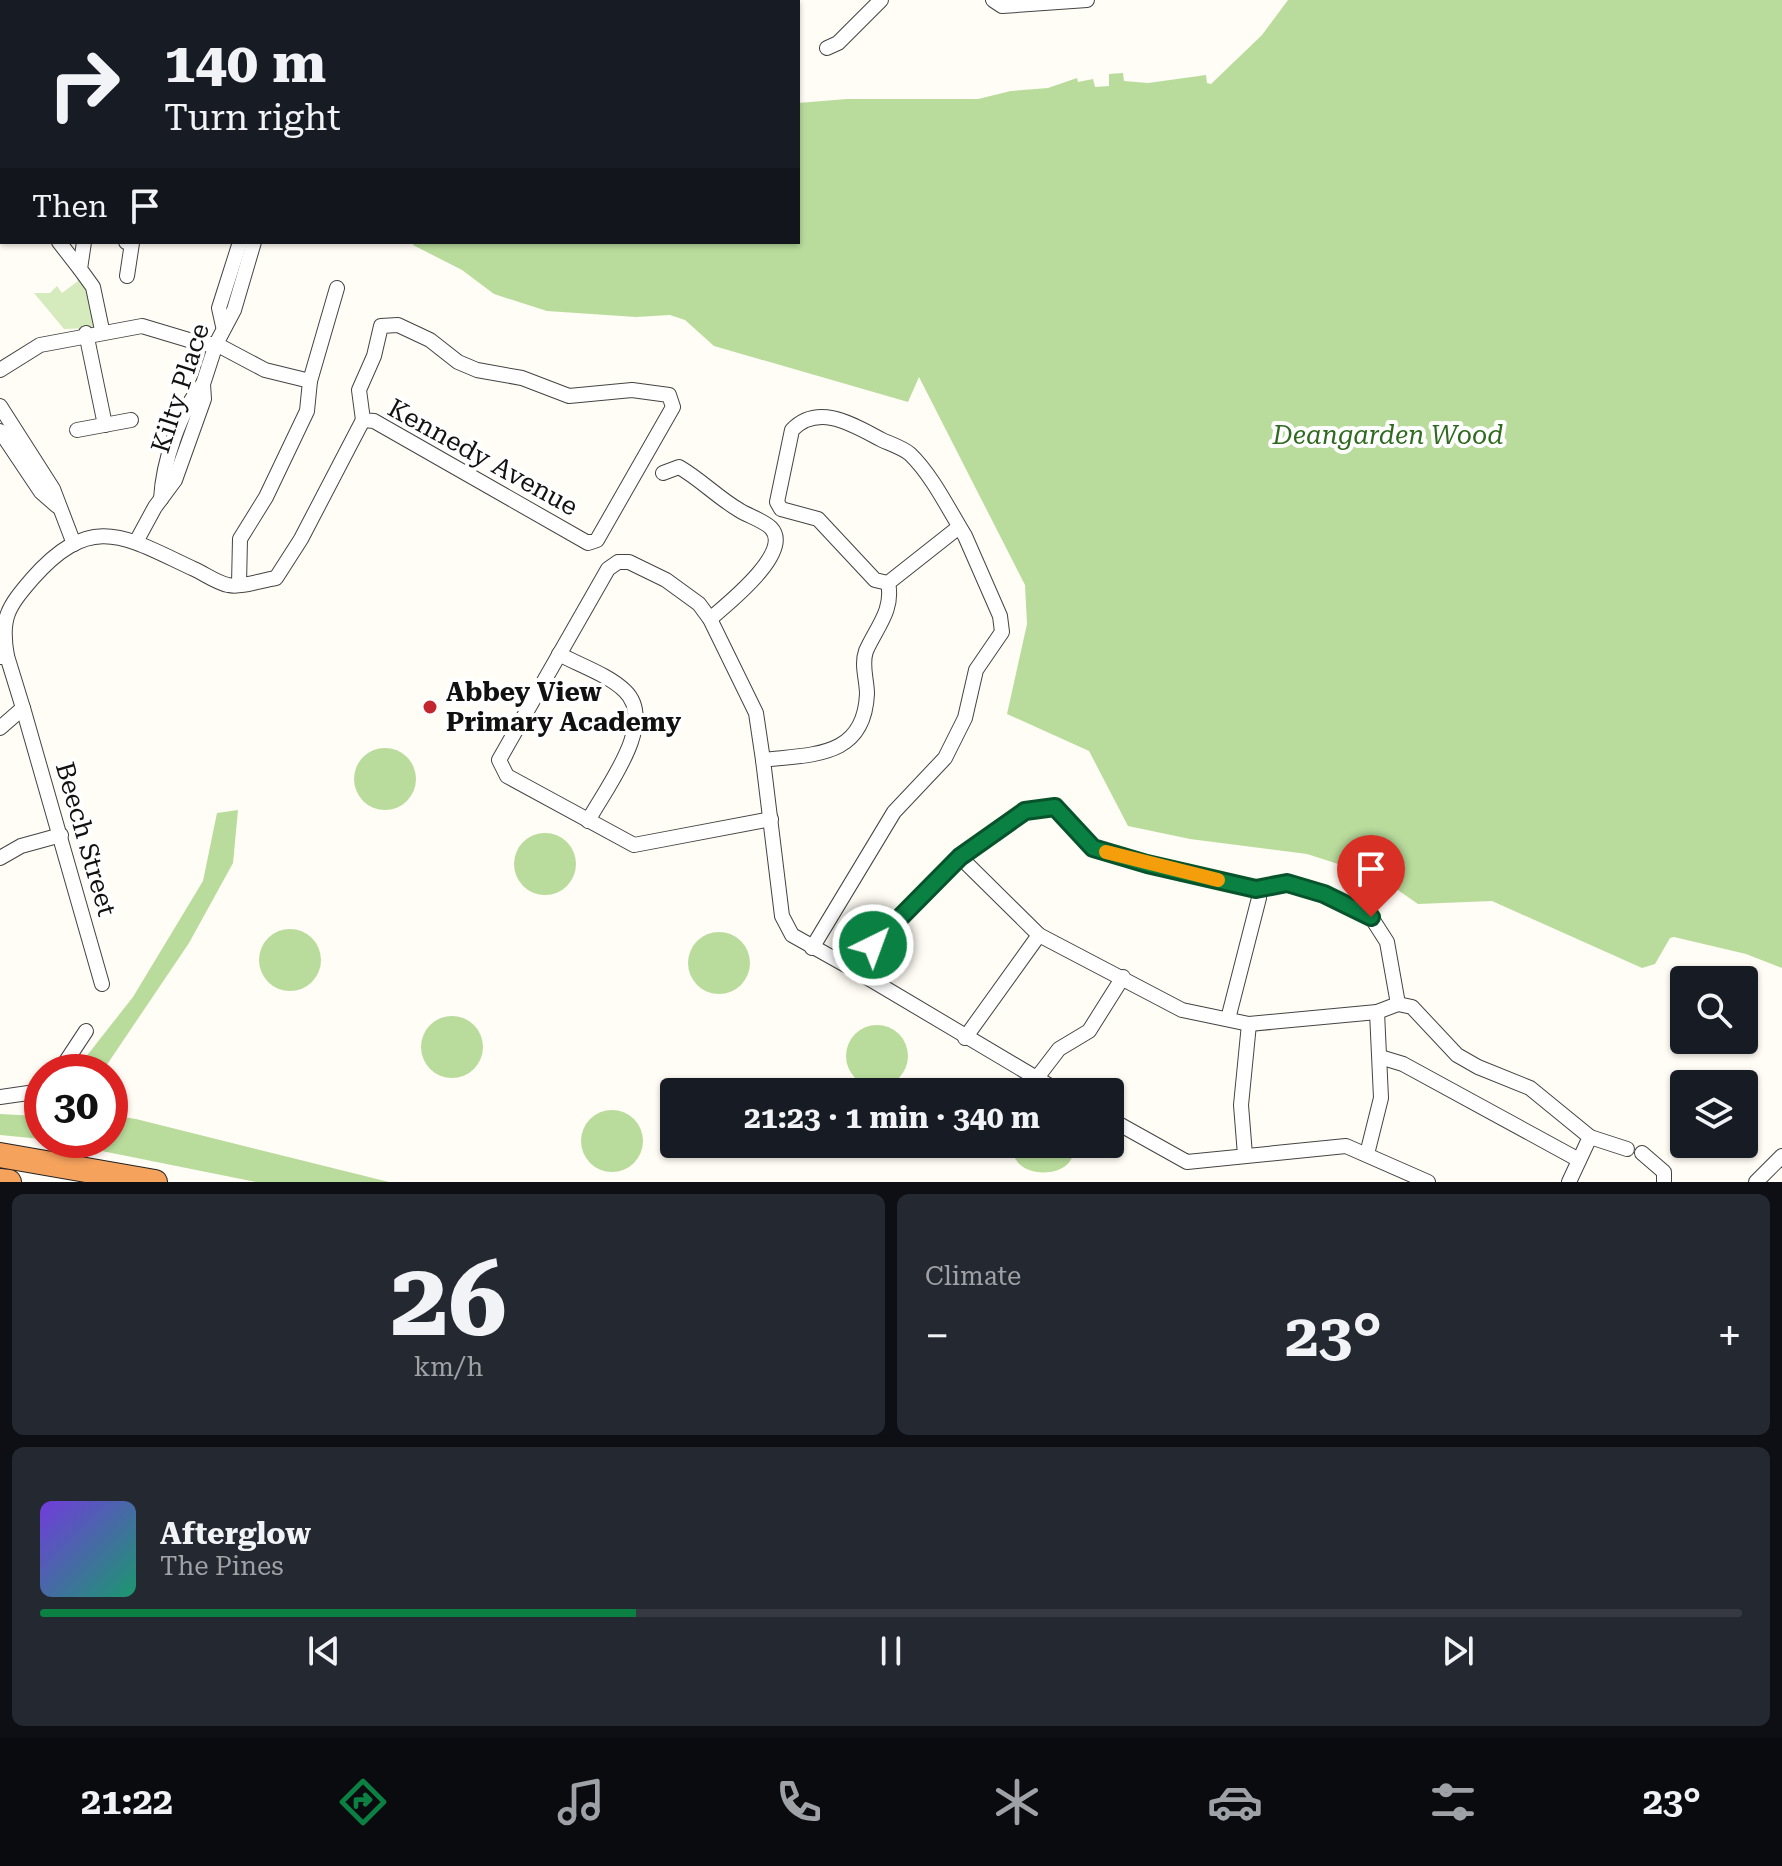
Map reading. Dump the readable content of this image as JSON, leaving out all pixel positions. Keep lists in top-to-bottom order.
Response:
{
  "streets": {
    "street": ["Kilty Place", "Kennedy Avenue", "Beech Street"]
  },
  "crossings": [
    ["Kilty Place", "Kennedy Avenue"],
    ["Kennedy Avenue", "Beech Street"]
  ],
  "parks": ["Deangarden Wood"],
  "places": ["Abbey View Primary Academy"],
  "page": {
    "turn": ["140 m", "Turn right"],
    "then": "Then",
    "limit": "30",
    "trip": "21:23 · 1 min · 340 m",
    "tile": [
      ["26", "km/h"],
      "Climate"
    ],
    "heat": ["−", "23°", "+"],
    "song": ["Afterglow", "The Pines"],
    "tabs": ["21:22", "23°"]
  }
}
